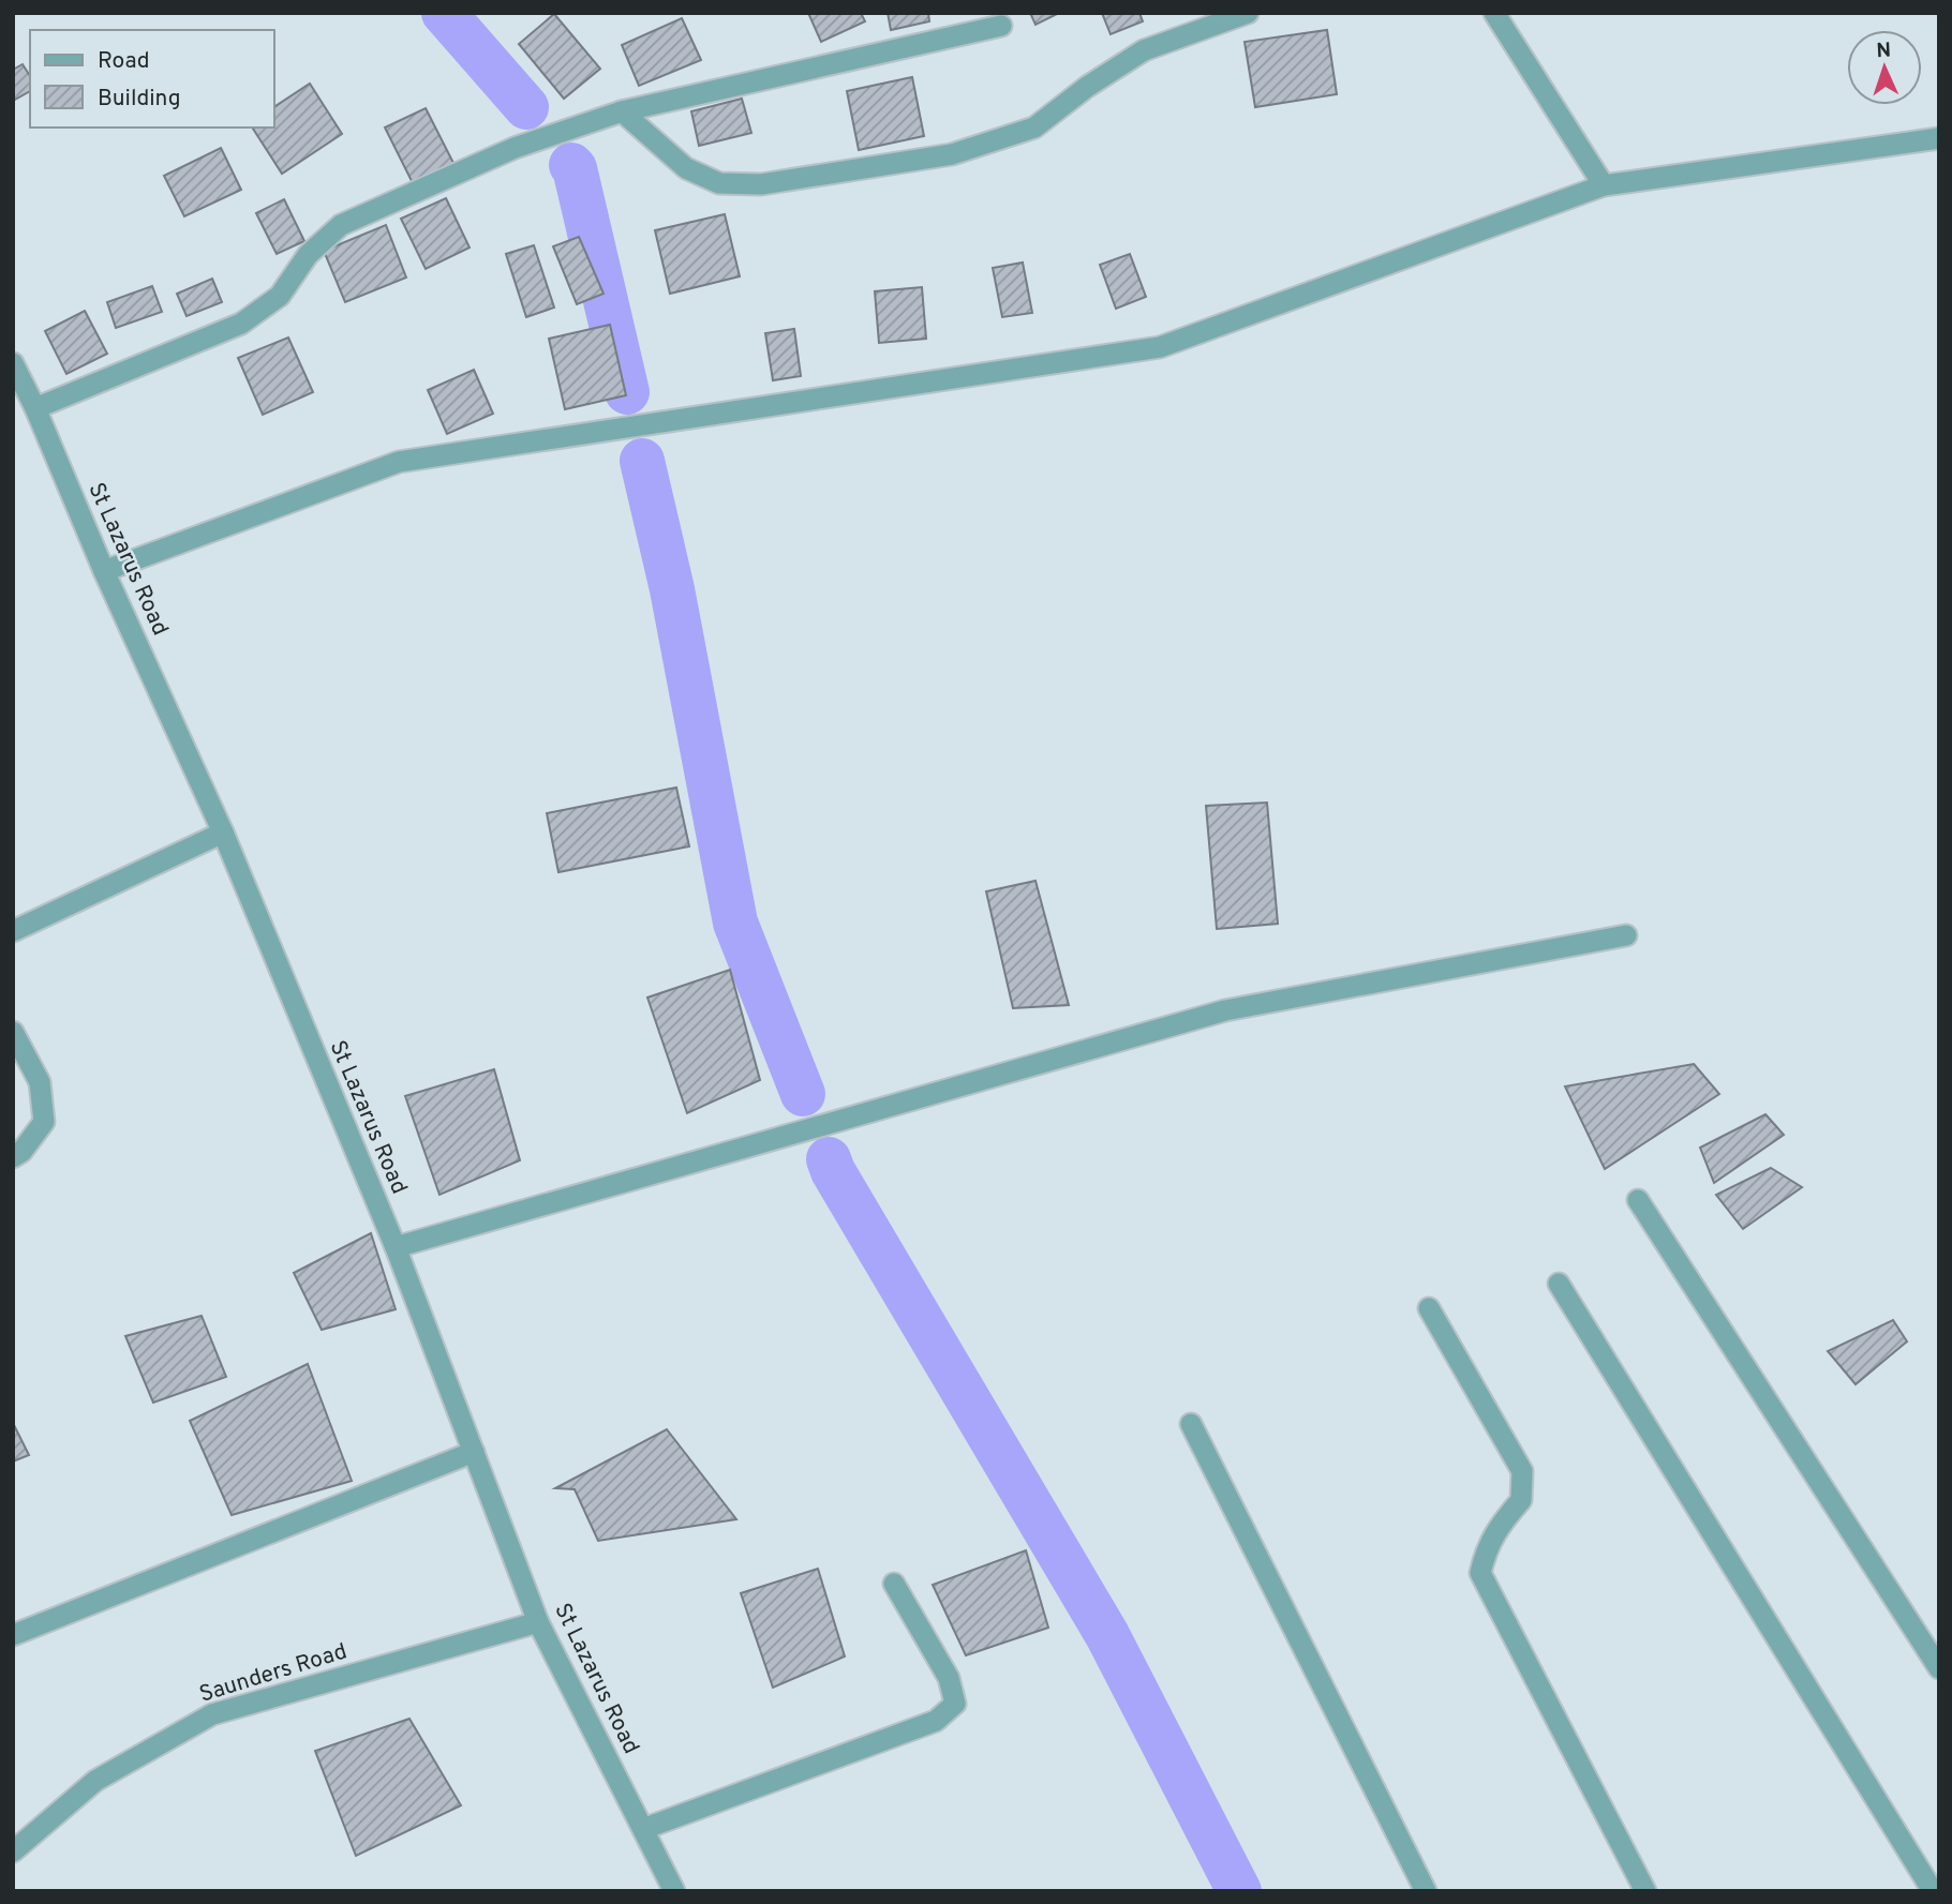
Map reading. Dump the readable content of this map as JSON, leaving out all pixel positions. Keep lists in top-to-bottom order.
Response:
{
  "streets": {
    "street": ["St Lazarus Road", "Saunders Road"]
  },
  "crossings": [
    ["St Lazarus Road", "Saunders Road"]
  ],
  "legend": ["Road", "Building"],
  "north": "top"
}
